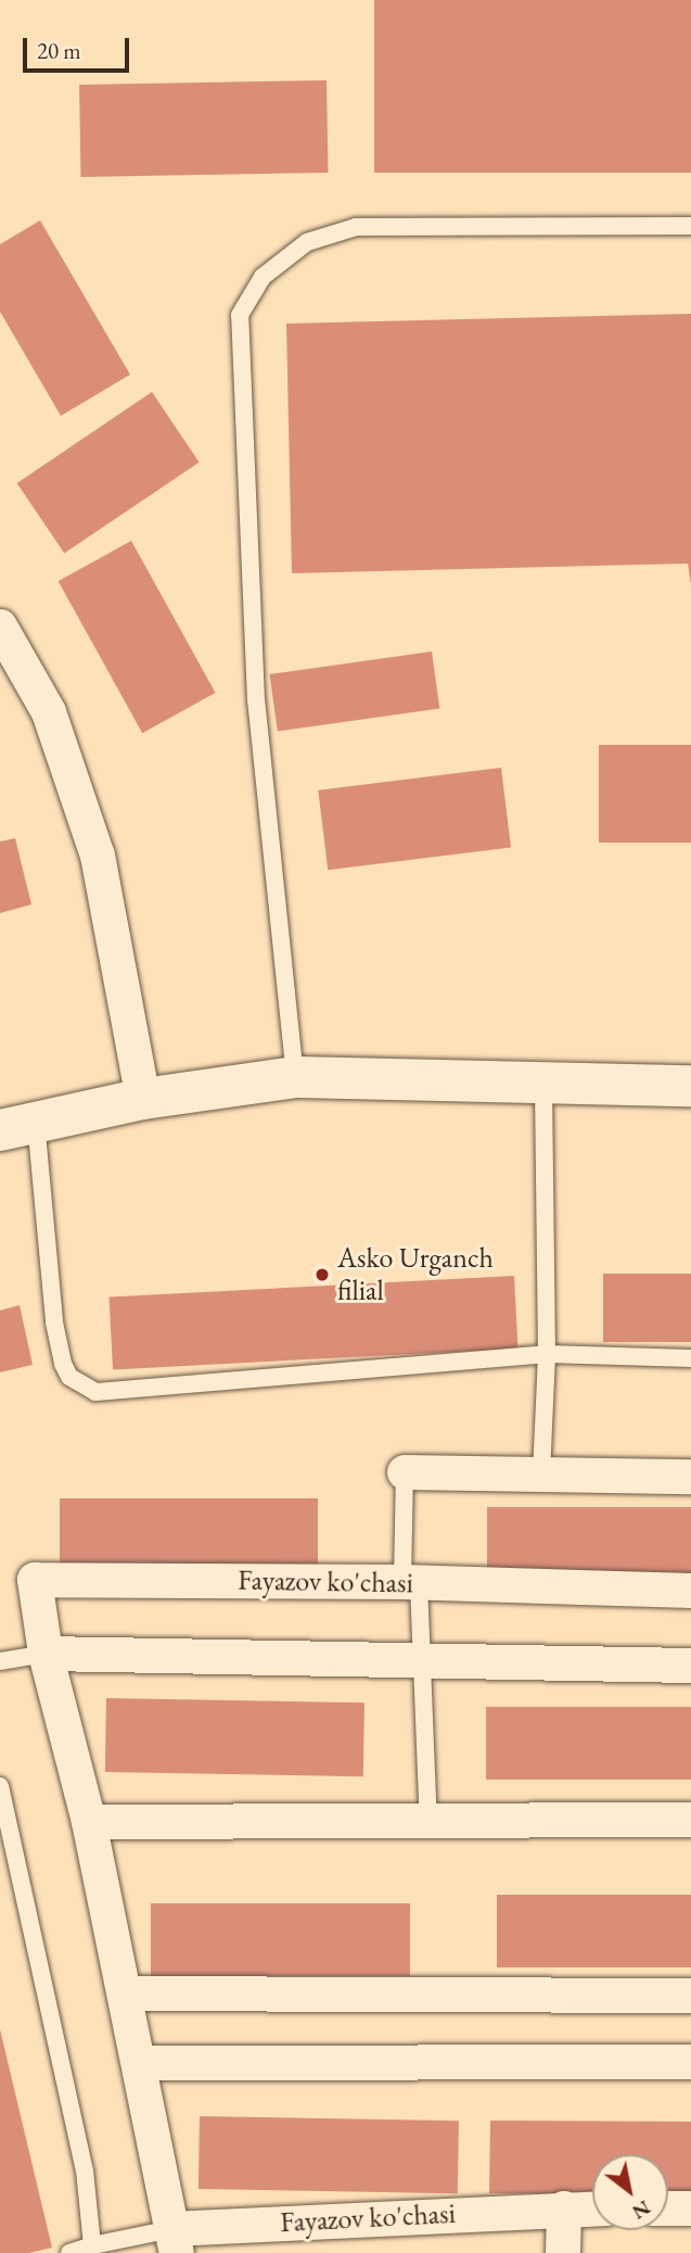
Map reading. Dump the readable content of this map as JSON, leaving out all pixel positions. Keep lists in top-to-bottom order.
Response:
{
  "streets": {
    "street": ["Fayazov ko'chasi"]
  },
  "places": ["Asko Urganch filial"],
  "scale_bar": "20 m",
  "north": "bottom right"
}
